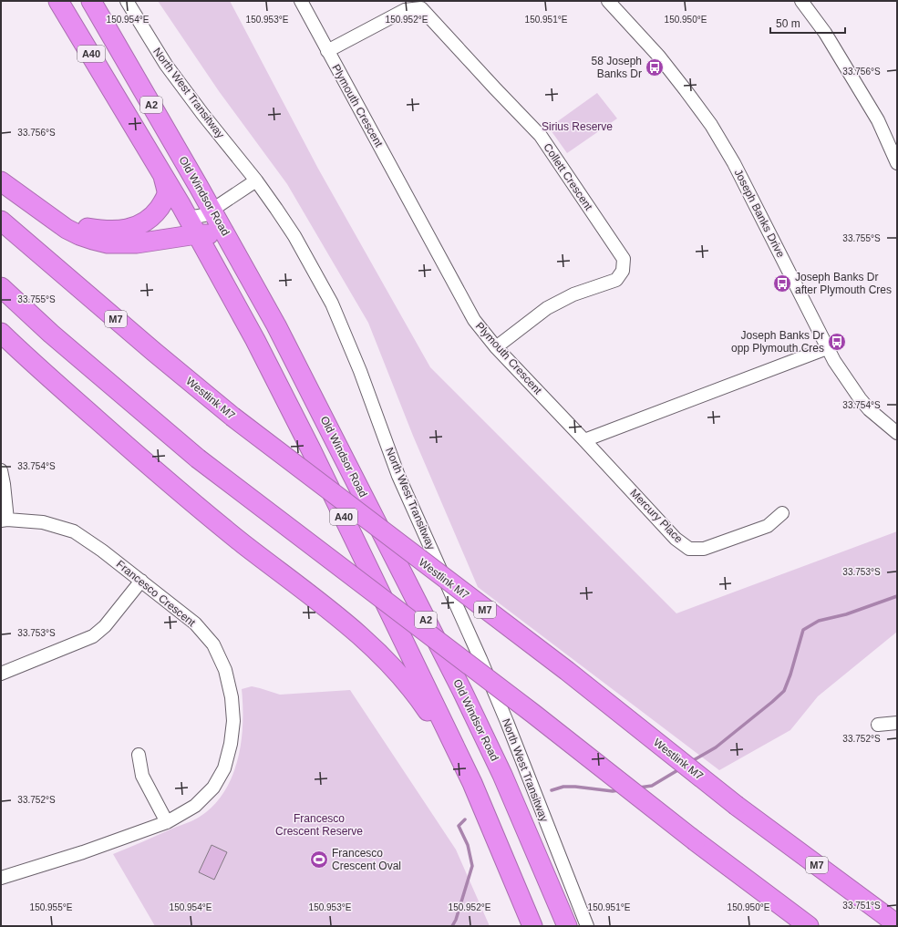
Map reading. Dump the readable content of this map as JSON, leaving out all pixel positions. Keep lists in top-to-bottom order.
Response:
{
  "streets": {
    "highway": [
      "A40",
      "A2",
      "Old Windsor Road",
      "M7",
      "Westlink M7"
    ],
    "street": [
      "North West Transitway",
      "Plymouth Crescent",
      "Collett Crescent",
      "Joseph Banks Drive",
      "Mercury Place",
      "Francesco Crescent"
    ]
  },
  "crossings": [
    ["Plymouth Crescent", "Collett Crescent"],
    ["Plymouth Crescent", "Mercury Place"]
  ],
  "parks": ["Sirius Reserve", "Francesco Crescent Reserve"],
  "places": {
    "bus stop": ["58 Joseph Banks Dr", "Joseph Banks Dr after Plymouth Cres", "Joseph Banks Dr opp Plymouth Cres"],
    "sports": ["Francesco Crescent Oval"]
  },
  "scale_bar": "50 m",
  "coordinates": [
    "150.954°E",
    "150.953°E",
    "150.952°E",
    "150.951°E",
    "150.950°E",
    "33.756°S",
    "33.755°S",
    "33.754°S",
    "33.753°S",
    "33.752°S",
    "33.751°S",
    "150.955°E"
  ]
}
